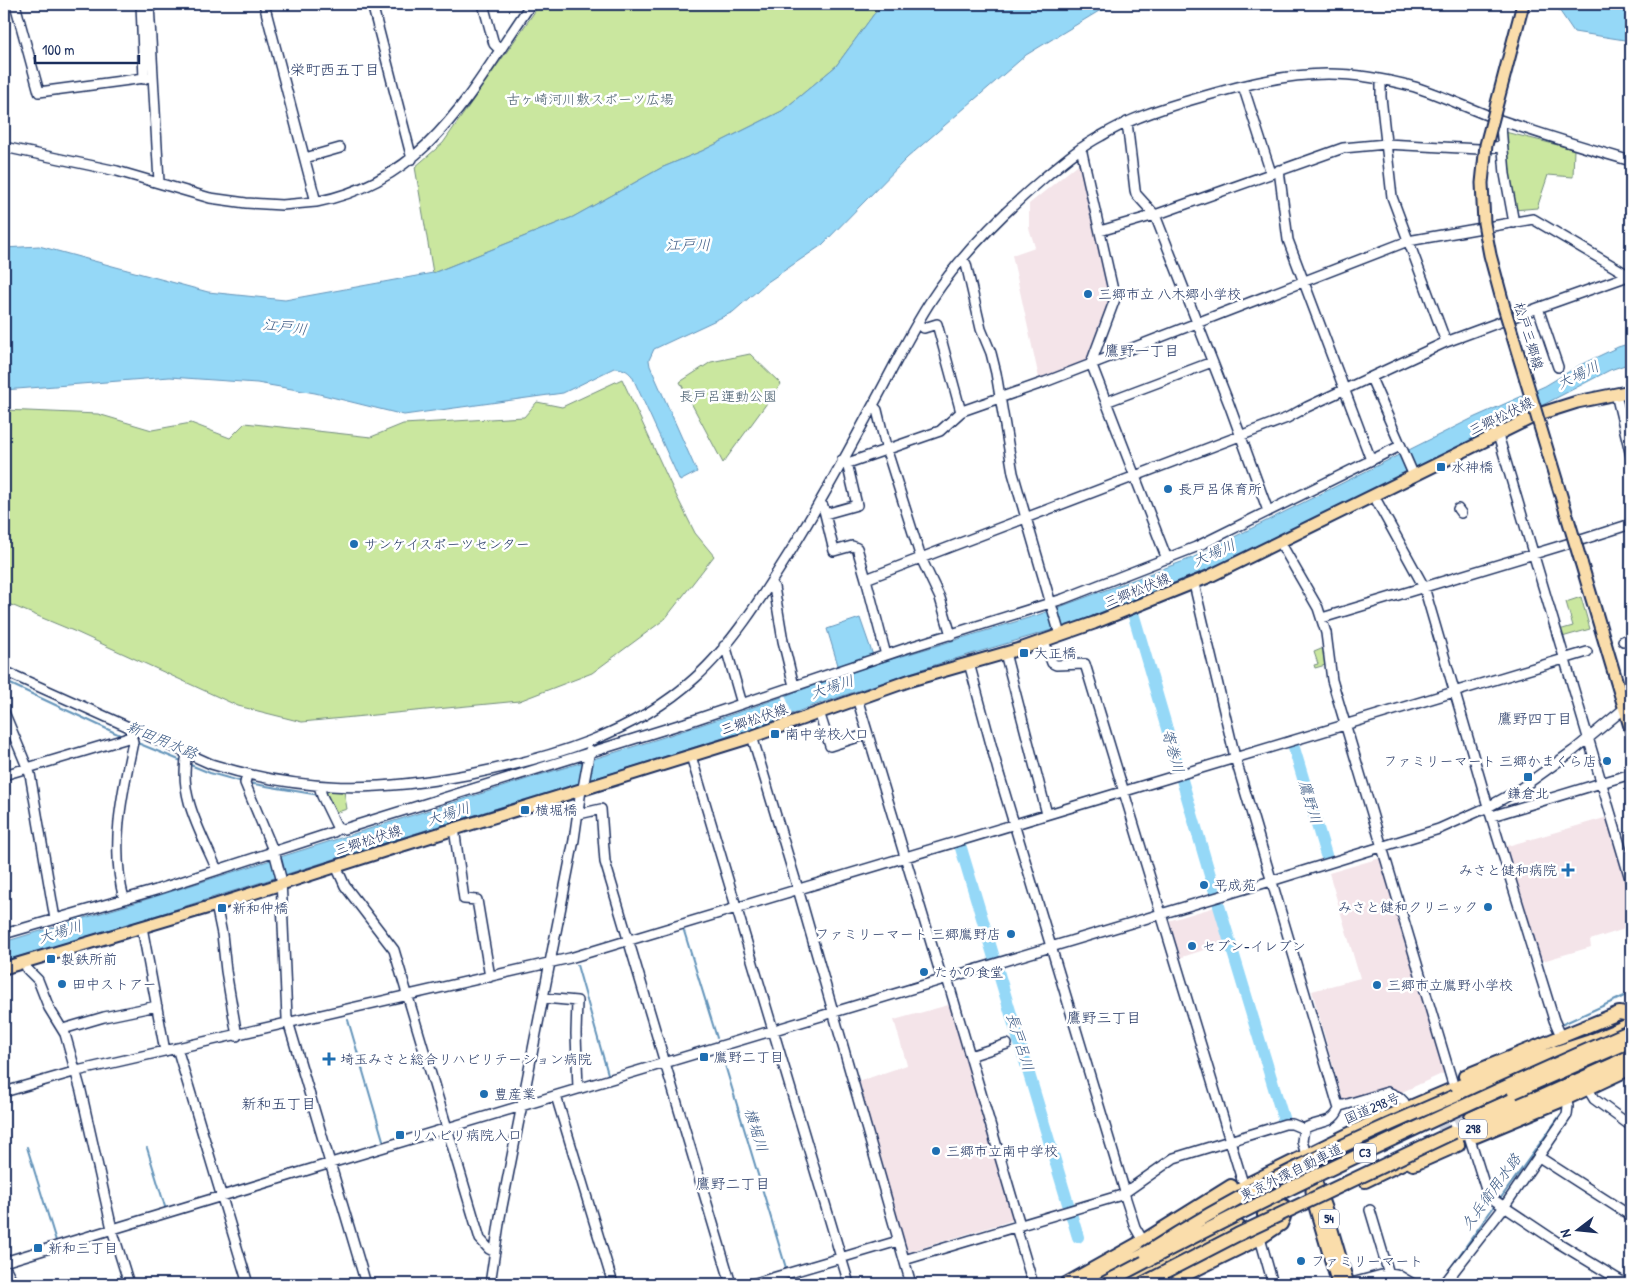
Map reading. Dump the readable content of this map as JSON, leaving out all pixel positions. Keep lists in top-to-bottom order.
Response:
{
  "streets": {
    "highway": [
      "国道298号",
      "298",
      "C3",
      "東京外環自動車道"
    ],
    "main road": ["松戸三郷線", "三郷松伏線", "54"]
  },
  "crossings": [
    ["国道298号", "54"],
    ["298", "54"]
  ],
  "districts": [
    "栄町西五丁目",
    "鷹野一丁目",
    "鷹野四丁目",
    "鷹野三丁目",
    "新和五丁目",
    "鷹野二丁目"
  ],
  "water": [
    "江戸川",
    "大場川",
    "新田用水路",
    "寄巻川",
    "鷹野川",
    "長戸呂川",
    "横堀川",
    "久兵衛用水路"
  ],
  "parks": ["古ヶ崎河川敷スポーツ広場", "長戸呂運動公園"],
  "places": {
    "other": [
      "三郷市立 八木郷小学校",
      "長戸呂保育所",
      "サンケイスポーツセンター",
      "ファミリーマート 三郷かまくら店",
      "平成苑",
      "みさと健和クリニック",
      "ファミリーマート 三郷鷹野店",
      "セブン-イレブン",
      "たかの食堂",
      "田中ストアー",
      "三郷市立鷹野小学校",
      "豊産業",
      "三郷市立南中学校",
      "ファミリーマート"
    ],
    "transit": [
      "水神橋",
      "大正橋",
      "南中学校入口",
      "鎌倉北",
      "横堀橋",
      "新和仲橋",
      "製鉄所前",
      "鷹野二丁目",
      "リハビリ病院入口",
      "新和三丁目"
    ],
    "health": ["みさと健和病院", "埼玉みさと総合リハビリテーション病院"]
  },
  "scale_bar": "100 m",
  "north": "left"
}
